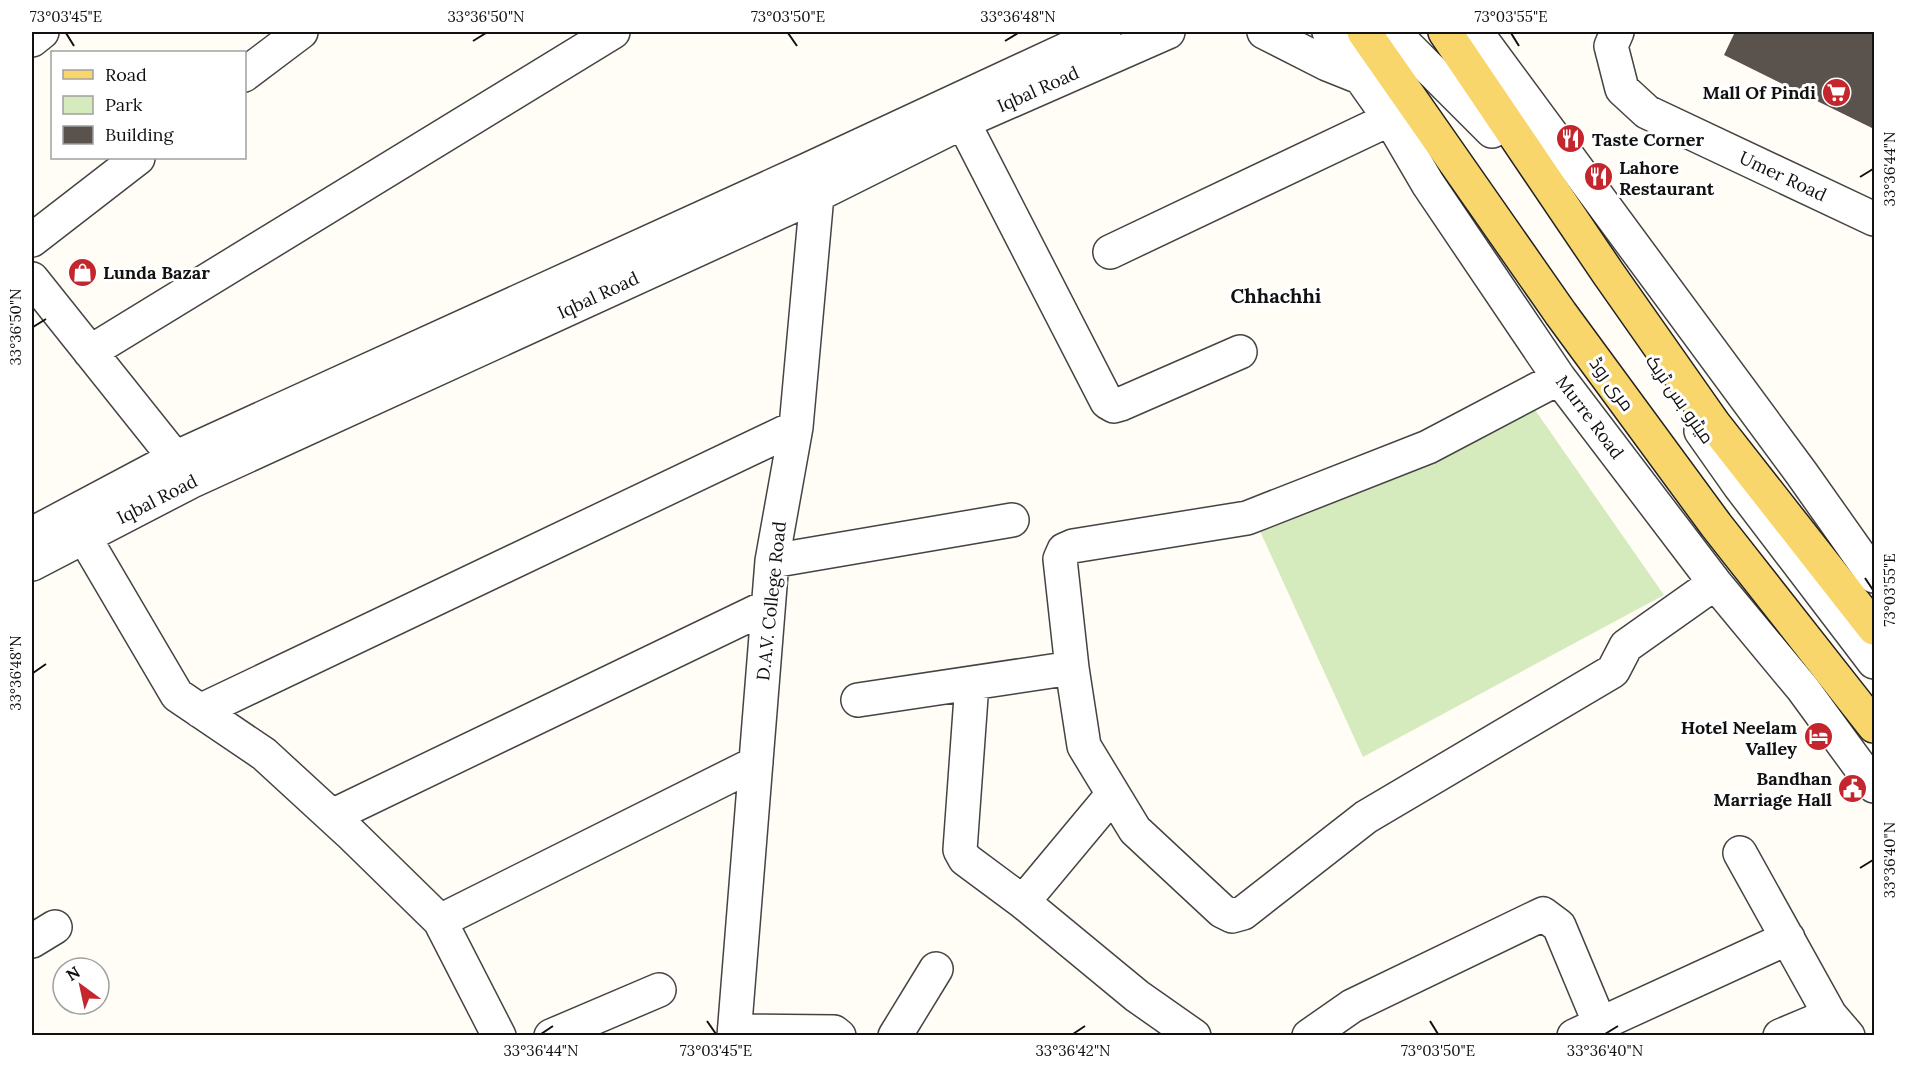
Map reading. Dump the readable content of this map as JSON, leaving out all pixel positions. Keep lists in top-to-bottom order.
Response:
{
  "streets": {
    "main road": ["مری روڈ"],
    "street": [
      "Iqbal Road",
      "Umer Road",
      "میٹرو بس ٹریک",
      "Murre Road",
      "D.A.V. College Road"
    ]
  },
  "crossings": [
    ["Iqbal Road", "D.A.V. College Road"]
  ],
  "districts": ["Chhachhi"],
  "places": {
    "supermarket": ["Mall Of Pindi"],
    "restaurant": ["Taste Corner", "Lahore Restaurant"],
    "shop": ["Lunda Bazar"],
    "hotel": ["Hotel Neelam Valley"],
    "public building": ["Bandhan Marriage Hall"]
  },
  "legend": ["Road", "Park", "Building"],
  "north": "top left",
  "coordinates": [
    "73°03'45\"E",
    "33°36'50\"N",
    "73°03'50\"E",
    "33°36'48\"N",
    "73°03'55\"E",
    "33°36'44\"N",
    "33°36'40\"N",
    "33°36'42\"N"
  ]
}
